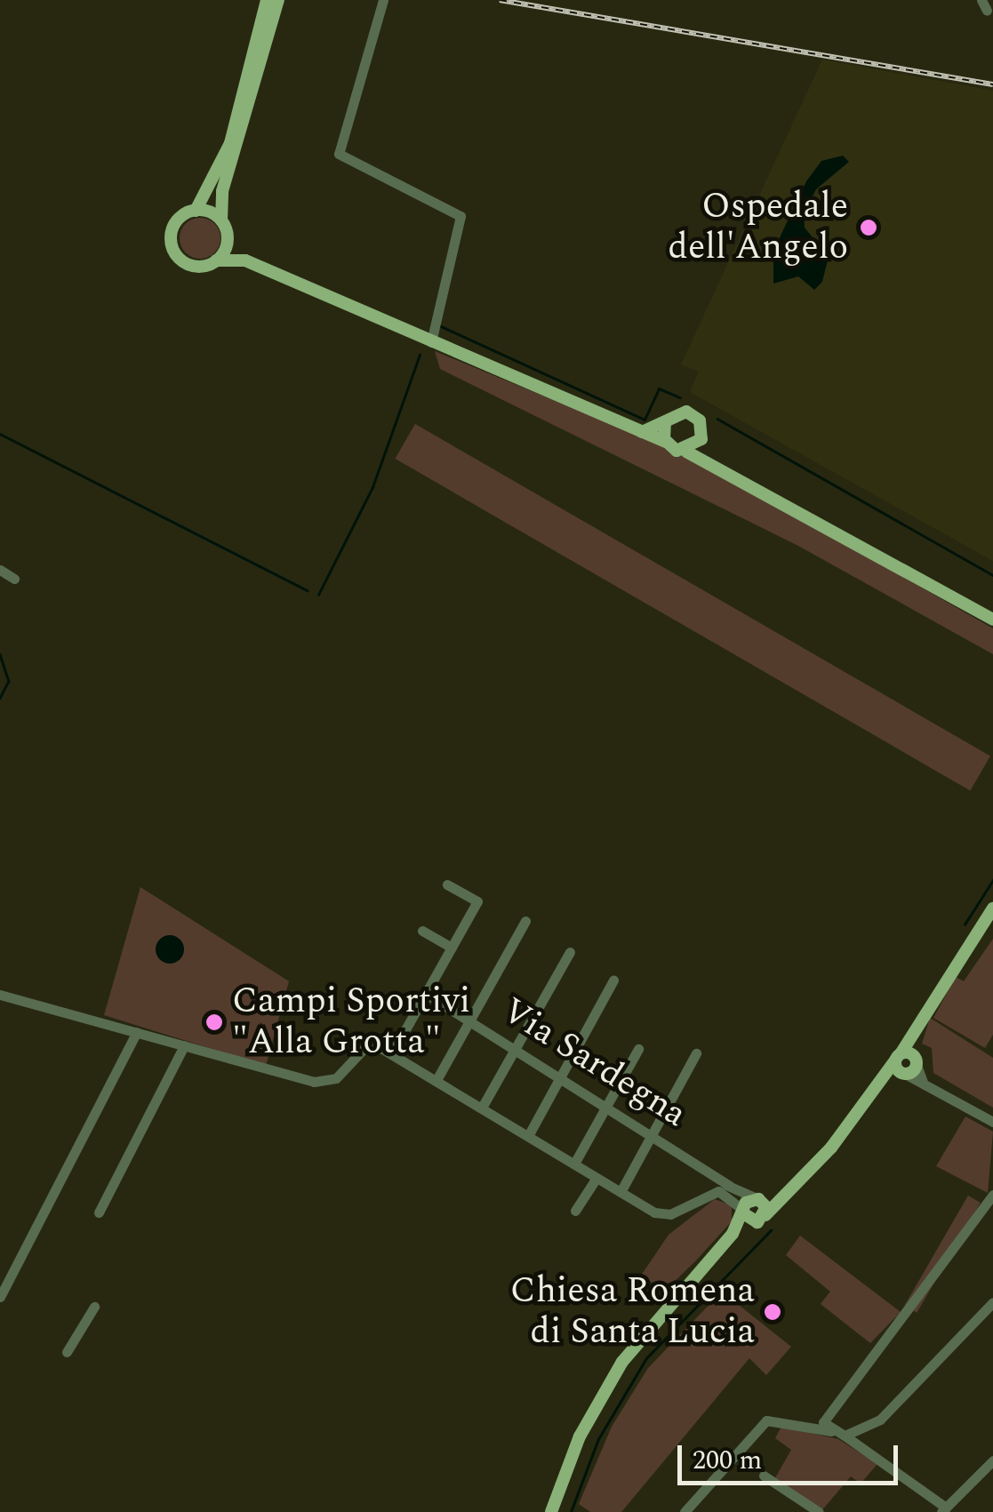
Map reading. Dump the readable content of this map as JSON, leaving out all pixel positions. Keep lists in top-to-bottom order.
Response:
{
  "streets": {
    "street": ["Via Sardegna"]
  },
  "places": ["Ospedale dell'Angelo", "Campi Sportivi \"Alla Grotta\"", "Chiesa Romena di Santa Lucia"],
  "scale_bar": "200 m"
}
